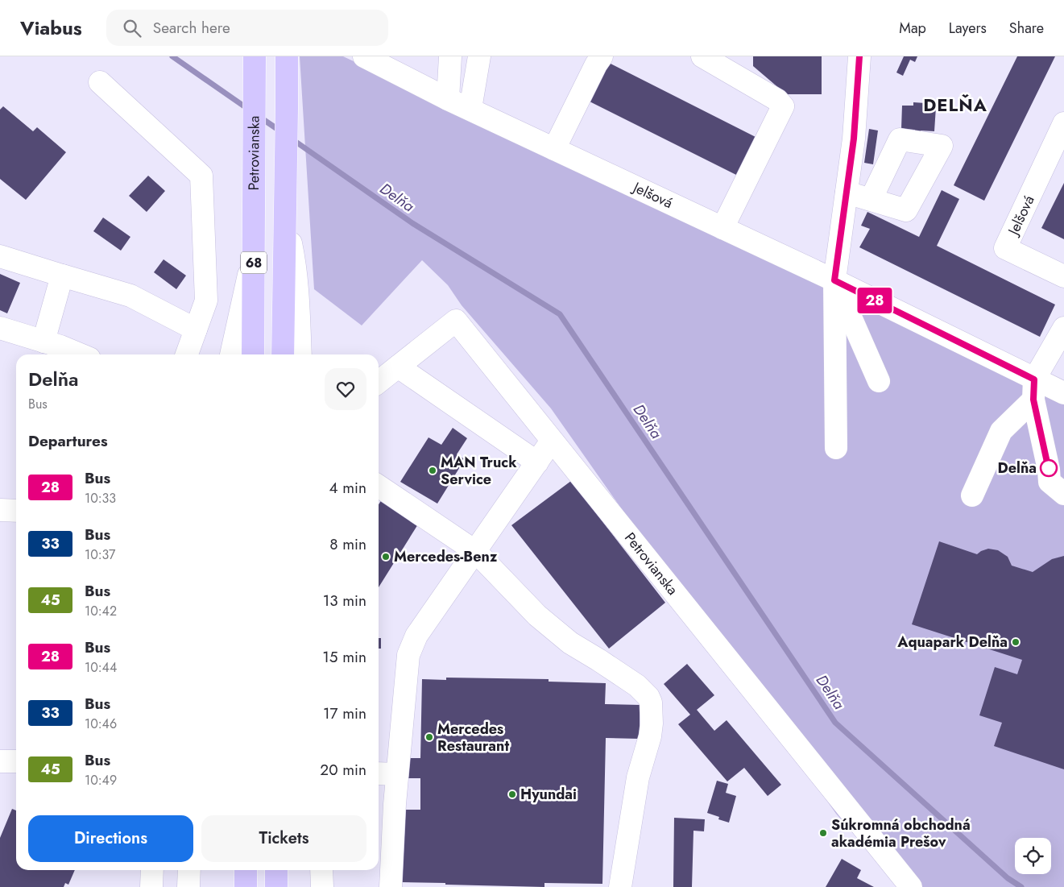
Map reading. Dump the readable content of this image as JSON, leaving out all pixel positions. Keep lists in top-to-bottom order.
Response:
{
  "streets": {
    "main road": ["Petrovianska", "68"],
    "street": ["Jelšová"]
  },
  "districts": ["DELŇA"],
  "water": ["Delňa"],
  "places": [
    "Delňa",
    "MAN Truck Service",
    "Mercedes-Benz",
    "Aquapark Delňa",
    "Mercedes Restaurant",
    "Hyundai",
    "Súkromná obchodná akadémia Prešov"
  ],
  "lines": ["bus line 28"],
  "page": {
    "header": "Viabus",
    "search": "Search here",
    "nav": ["Map", "Layers", "Share"],
    "on_map": "28",
    "heading": [
      ["Delňa", "Bus"],
      "Departures"
    ],
    "list": [
      {
        "mark": "28",
        "name": "Bus",
        "note": "10:33",
        "value": "4 min"
      },
      {
        "mark": "33",
        "name": "Bus",
        "note": "10:37",
        "value": "8 min"
      },
      {
        "mark": "45",
        "name": "Bus",
        "note": "10:42",
        "value": "13 min"
      },
      {
        "mark": "28",
        "name": "Bus",
        "note": "10:44",
        "value": "15 min"
      },
      {
        "mark": "33",
        "name": "Bus",
        "note": "10:46",
        "value": "17 min"
      },
      {
        "mark": "45",
        "name": "Bus",
        "note": "10:49",
        "value": "20 min"
      }
    ],
    "buttons": ["Directions", "Tickets"]
  }
}
